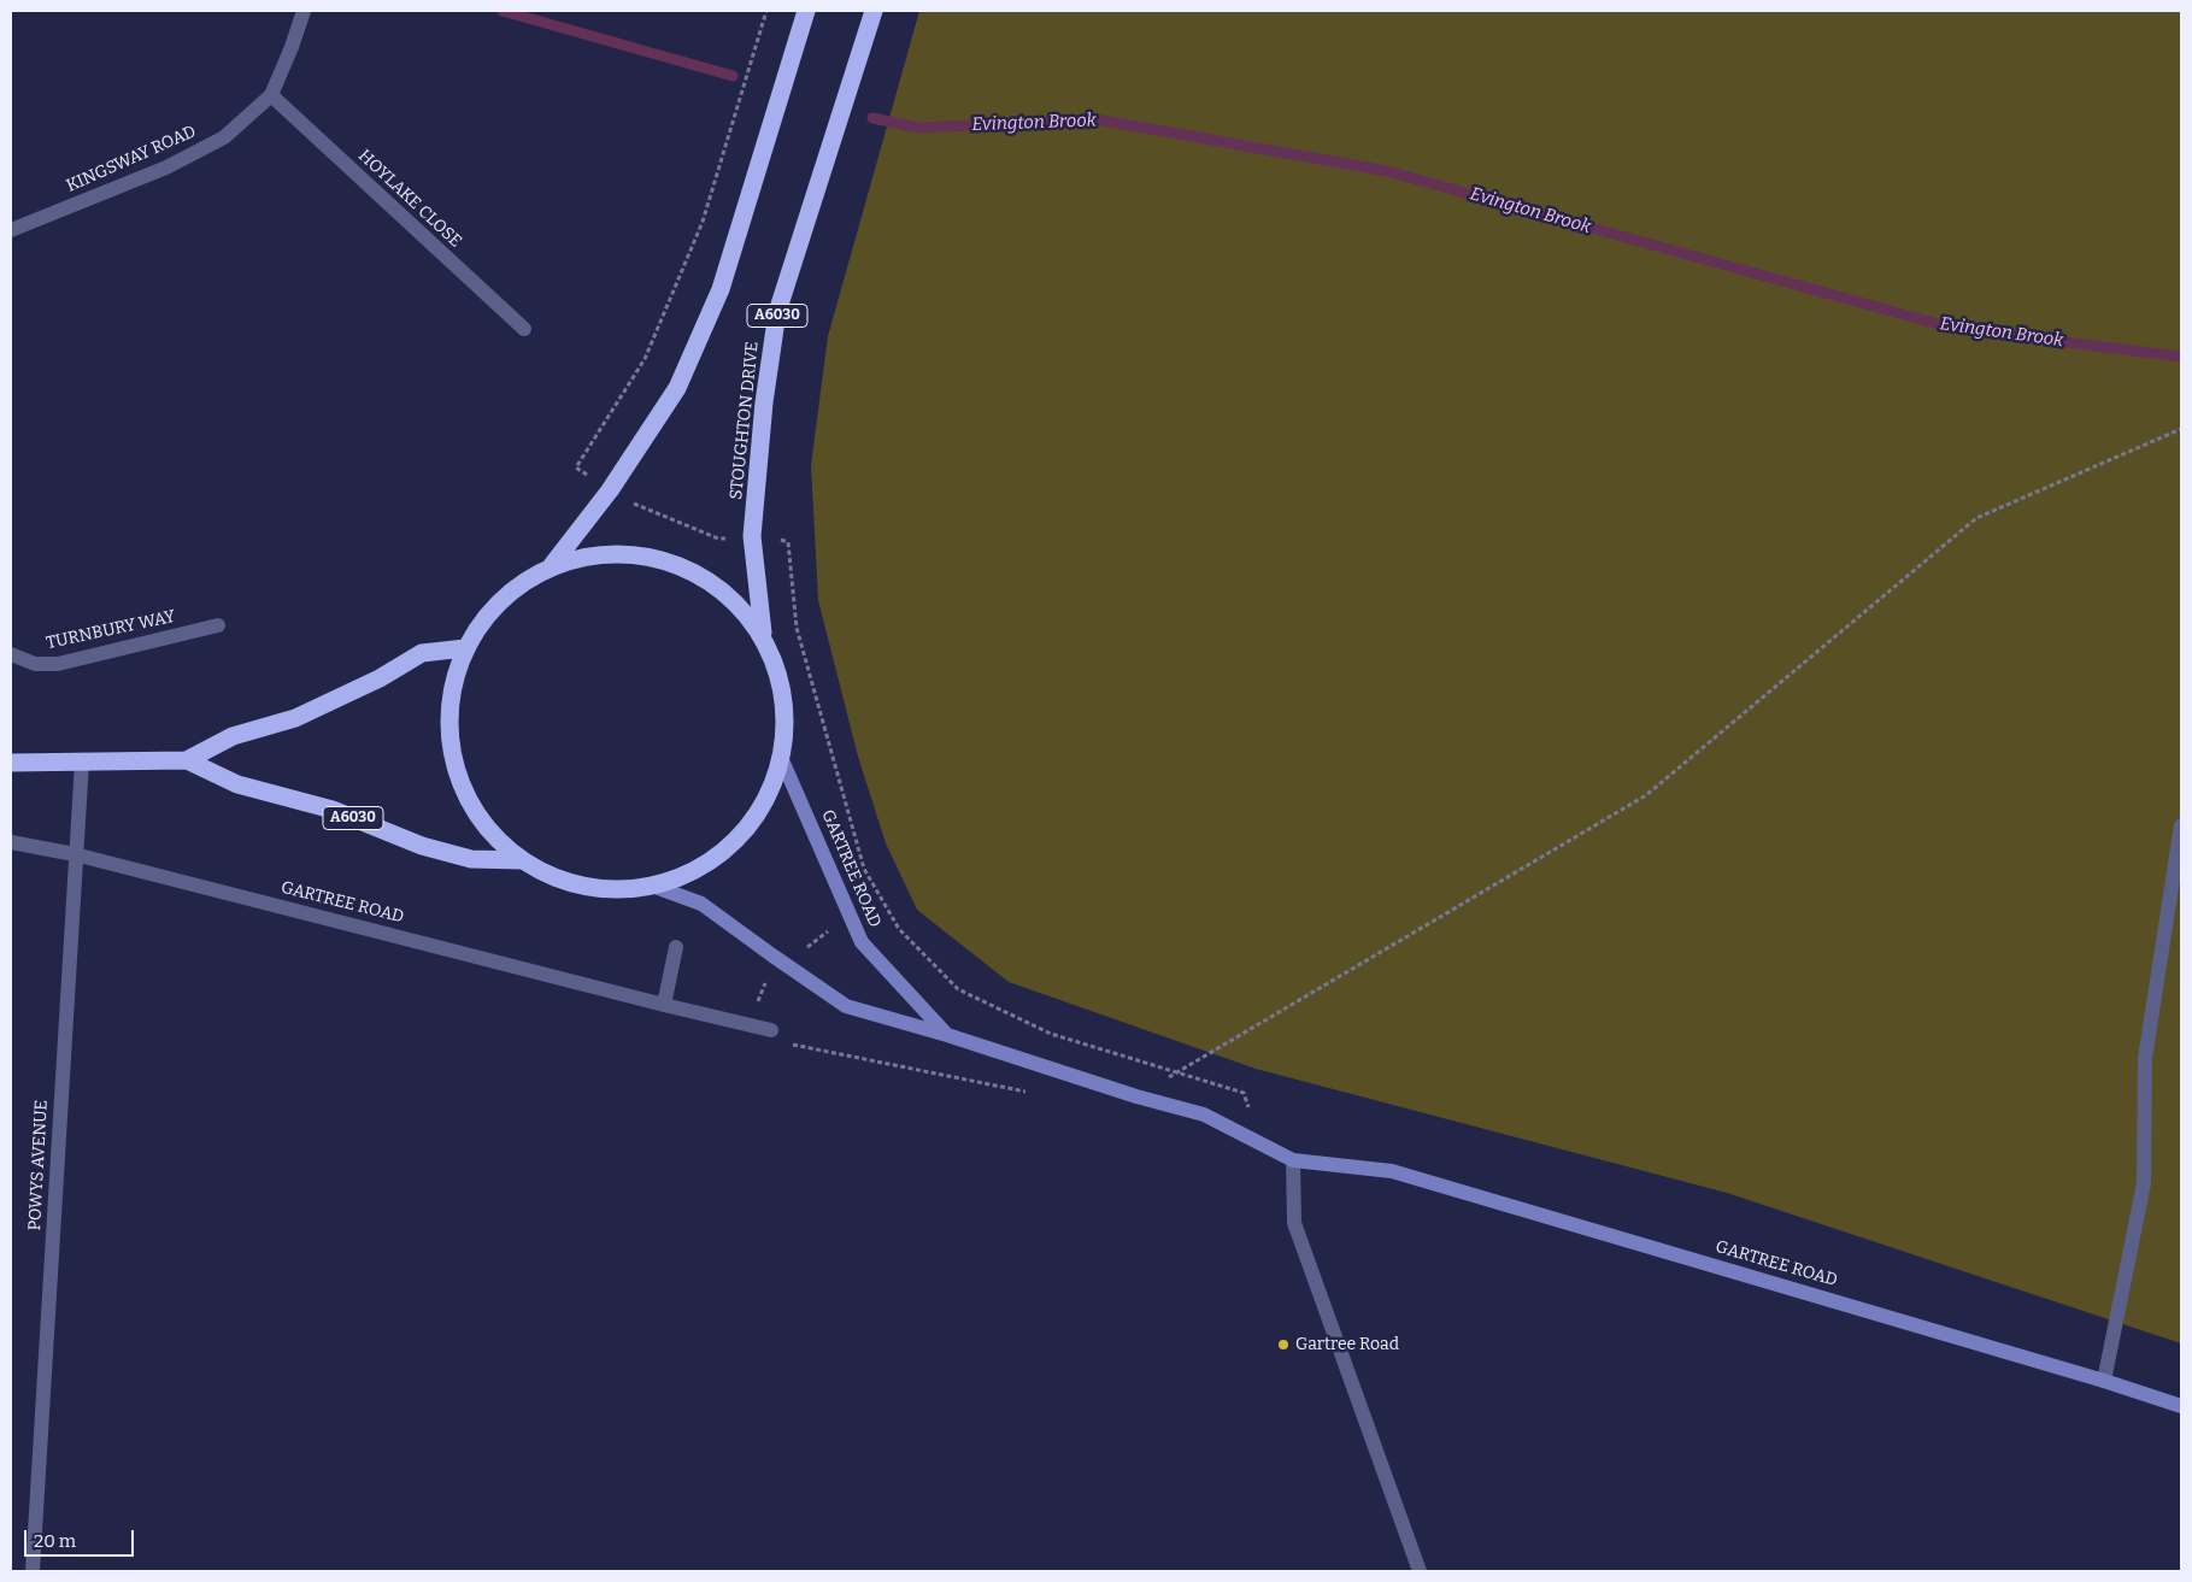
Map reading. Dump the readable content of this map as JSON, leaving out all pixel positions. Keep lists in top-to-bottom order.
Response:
{
  "streets": {
    "highway": ["A6030", "STOUGHTON DRIVE"],
    "main road": ["GARTREE ROAD"],
    "street": [
      "KINGSWAY ROAD",
      "HOYLAKE CLOSE",
      "TURNBURY WAY",
      "POWYS AVENUE"
    ]
  },
  "crossings": [
    ["KINGSWAY ROAD", "HOYLAKE CLOSE"],
    ["A6030", "POWYS AVENUE"],
    ["GARTREE ROAD", "POWYS AVENUE"]
  ],
  "water": ["Evington Brook"],
  "places": ["Gartree Road"],
  "scale_bar": "20 m"
}
